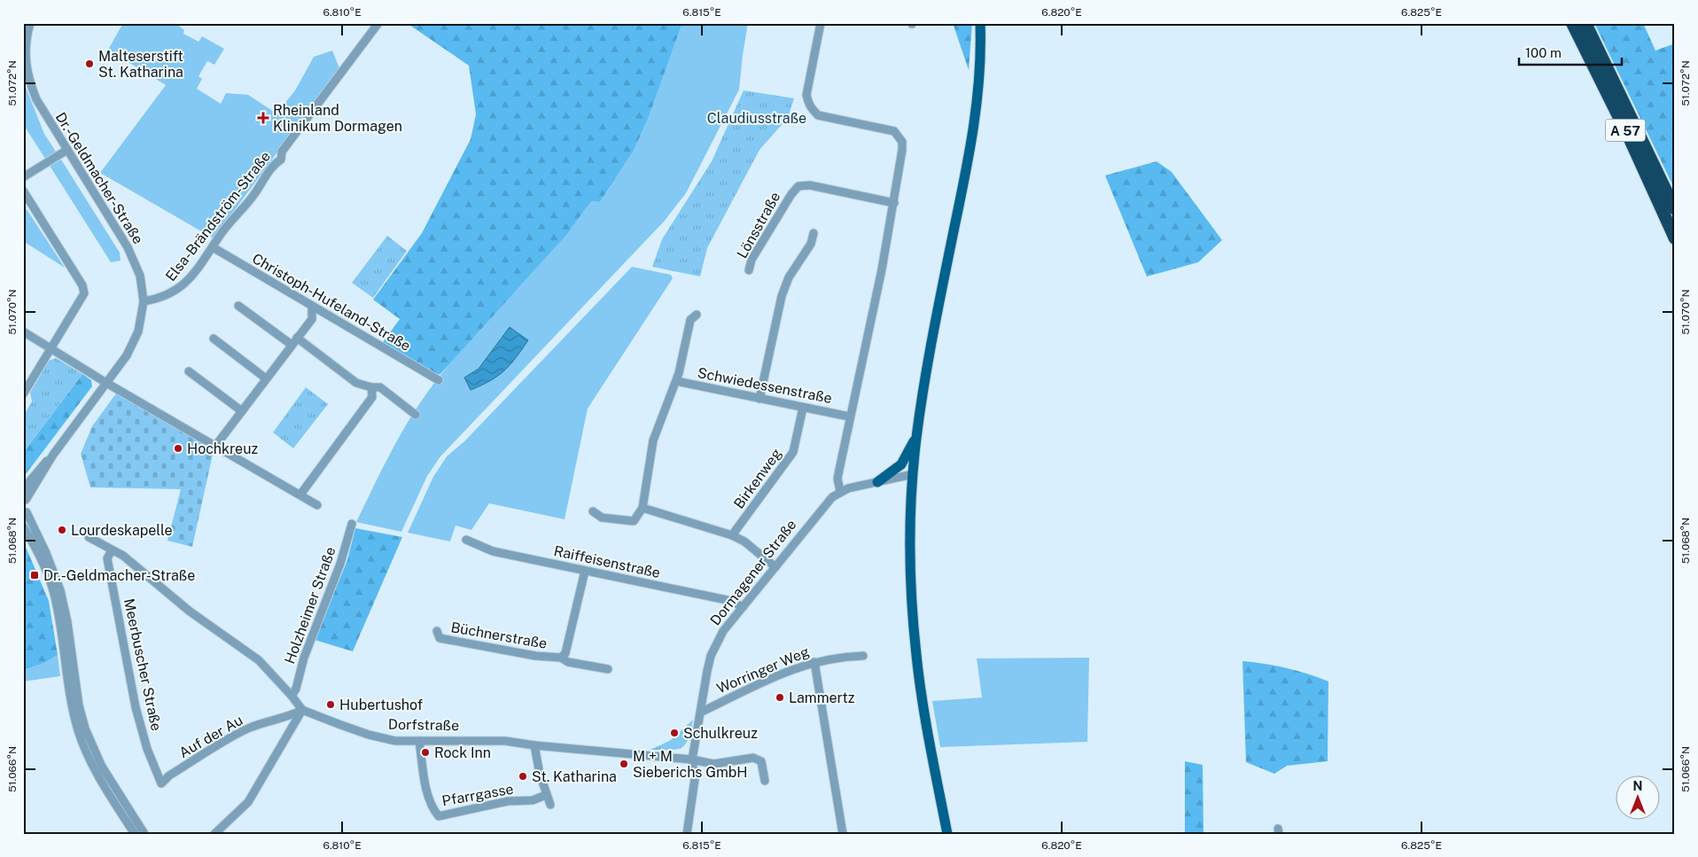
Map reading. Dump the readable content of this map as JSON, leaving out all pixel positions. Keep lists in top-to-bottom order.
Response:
{
  "streets": {
    "highway": ["A 57"],
    "street": [
      "Dr.-Geldmacher-Straße",
      "Elsa-Brändström-Straße",
      "Lönsstraße",
      "Christoph-Hufeland-Straße",
      "Schwiedessenstraße",
      "Birkenweg",
      "Raiffeisenstraße",
      "Dormagener Straße",
      "Holzheimer Straße",
      "Büchnerstraße",
      "Meerbuscher Straße",
      "Worringer Weg",
      "Dorfstraße",
      "Auf der Au",
      "Pfarrgasse"
    ]
  },
  "crossings": [
    ["Dr.-Geldmacher-Straße", "Elsa-Brändström-Straße"],
    ["Elsa-Brändström-Straße", "Christoph-Hufeland-Straße"],
    ["Schwiedessenstraße", "Birkenweg"],
    ["Raiffeisenstraße", "Dormagener Straße"],
    ["Raiffeisenstraße", "Büchnerstraße"],
    ["Dormagener Straße", "Worringer Weg"],
    ["Dormagener Straße", "Dorfstraße"],
    ["Meerbuscher Straße", "Auf der Au"],
    ["Dorfstraße", "Auf der Au"],
    ["Dorfstraße", "Pfarrgasse"]
  ],
  "parks": ["Claudiusstraße"],
  "places": {
    "other": [
      "Malteserstift St. Katharina",
      "Hochkreuz",
      "Lourdeskapelle",
      "Lammertz",
      "Hubertushof",
      "Schulkreuz",
      "Rock Inn",
      "M + M Sieberichs GmbH",
      "St. Katharina"
    ],
    "health": ["Rheinland Klinikum Dormagen"],
    "transit": ["Dr.-Geldmacher-Straße"]
  },
  "scale_bar": "100 m",
  "north": "top",
  "coordinates": [
    "6.810°E",
    "6.815°E",
    "6.820°E",
    "6.825°E",
    "51.072°N",
    "51.070°N",
    "51.068°N",
    "51.066°N"
  ]
}
